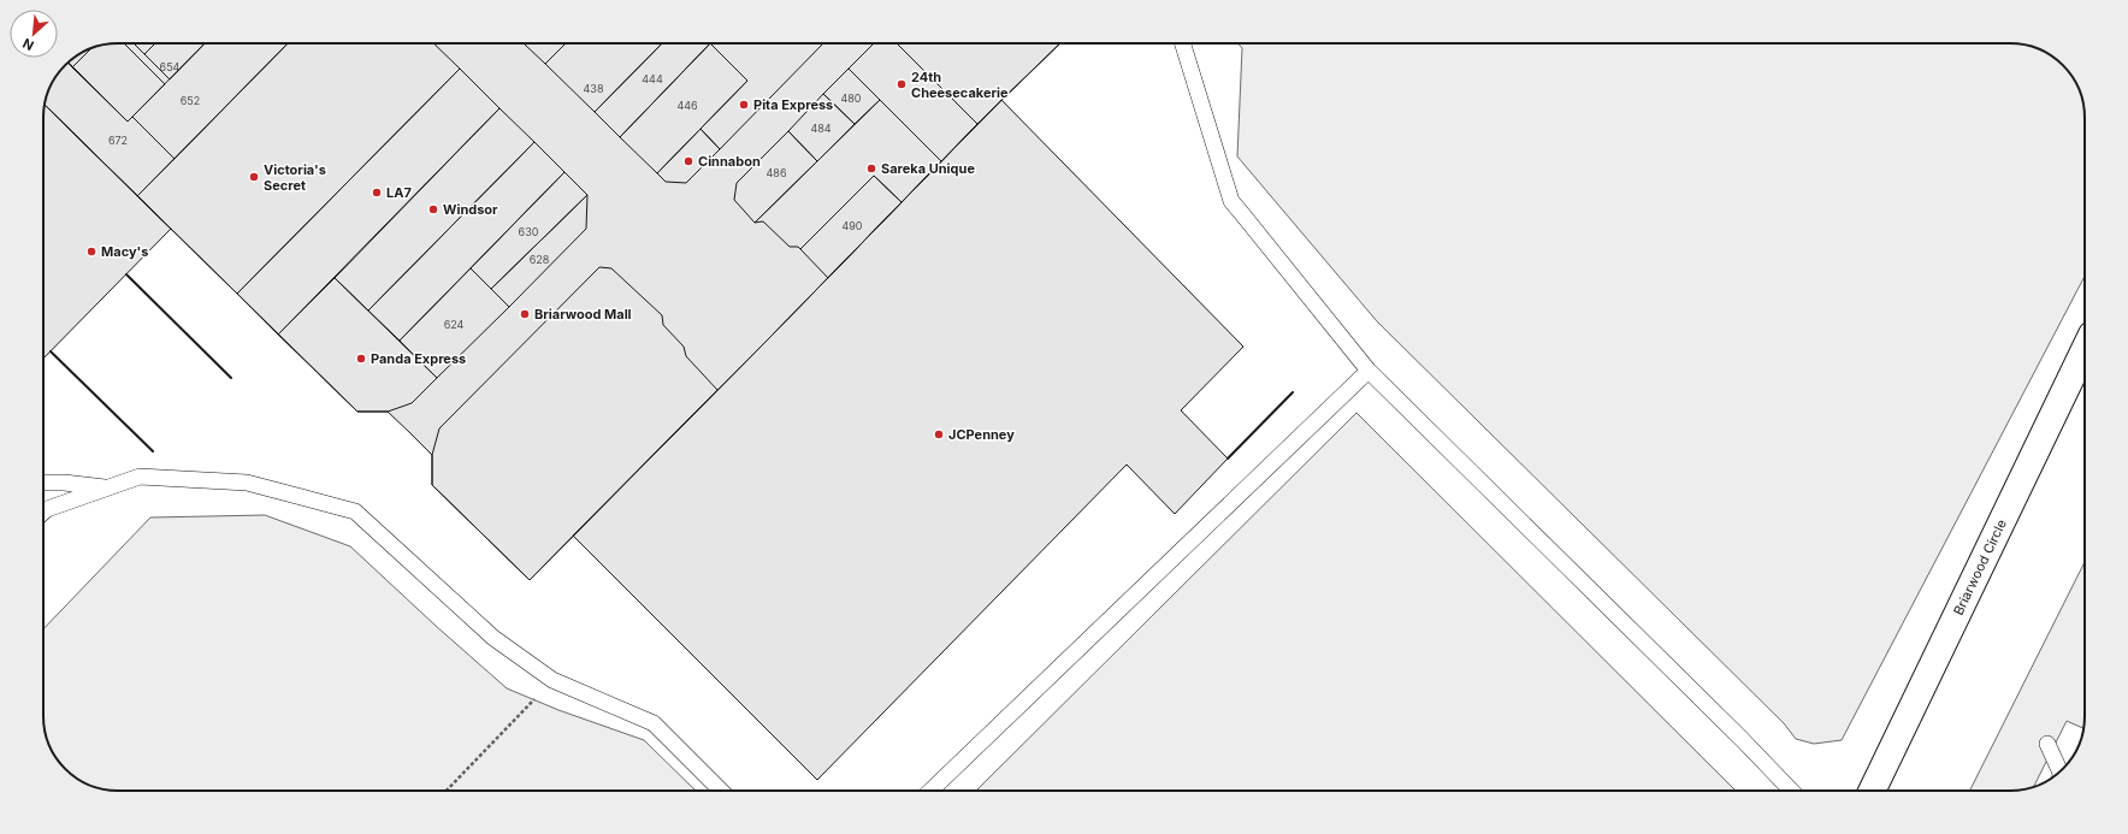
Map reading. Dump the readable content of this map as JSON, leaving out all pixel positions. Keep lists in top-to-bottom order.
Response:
{
  "streets": {
    "street": ["Briarwood Circle"]
  },
  "places": [
    "24th Cheesecakerie",
    "Pita Express",
    "Cinnabon",
    "Sareka Unique",
    "Victoria's Secret",
    "LA7",
    "Windsor",
    "Macy's",
    "Briarwood Mall",
    "Panda Express",
    "JCPenney"
  ],
  "house_numbers": [
    "654",
    "444",
    "438",
    "480",
    "652",
    "446",
    "484",
    "672",
    "486",
    "490",
    "630",
    "628",
    "624"
  ],
  "north": "bottom left"
}
